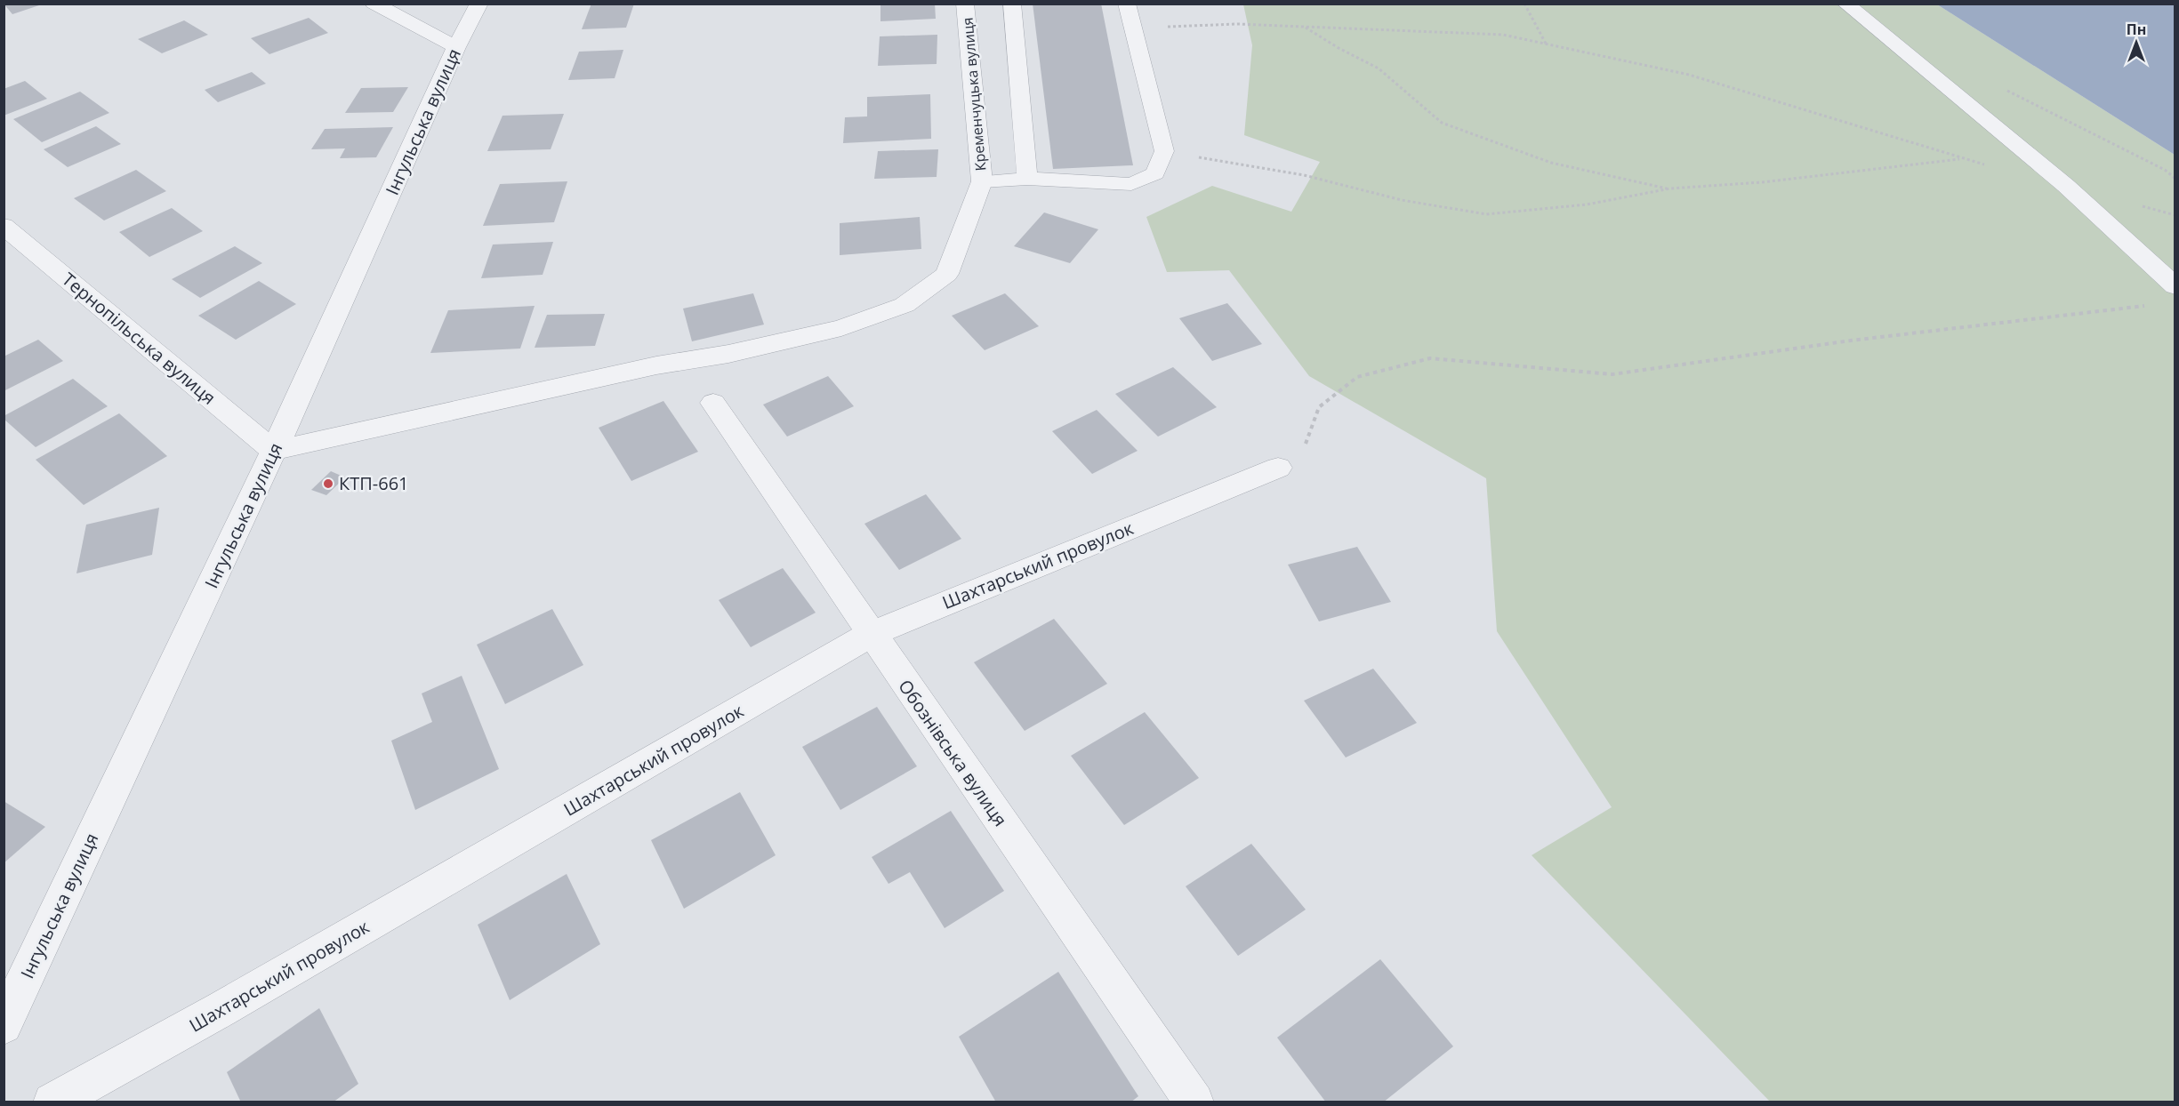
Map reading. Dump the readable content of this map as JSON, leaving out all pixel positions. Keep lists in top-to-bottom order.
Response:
{
  "streets": {
    "street": [
      "Кременчуцька вулиця",
      "Інгульська вулиця",
      "Тернопільська вулиця",
      "Шахтарський провулок",
      "Обознівська вулиця"
    ]
  },
  "crossings": [
    ["Кременчуцька вулиця", "Інгульська вулиця"],
    ["Кременчуцька вулиця", "Тернопільська вулиця"],
    ["Інгульська вулиця", "Тернопільська вулиця"],
    ["Шахтарський провулок", "Обознівська вулиця"]
  ],
  "places": ["КТП-661"],
  "north": "top"
}
